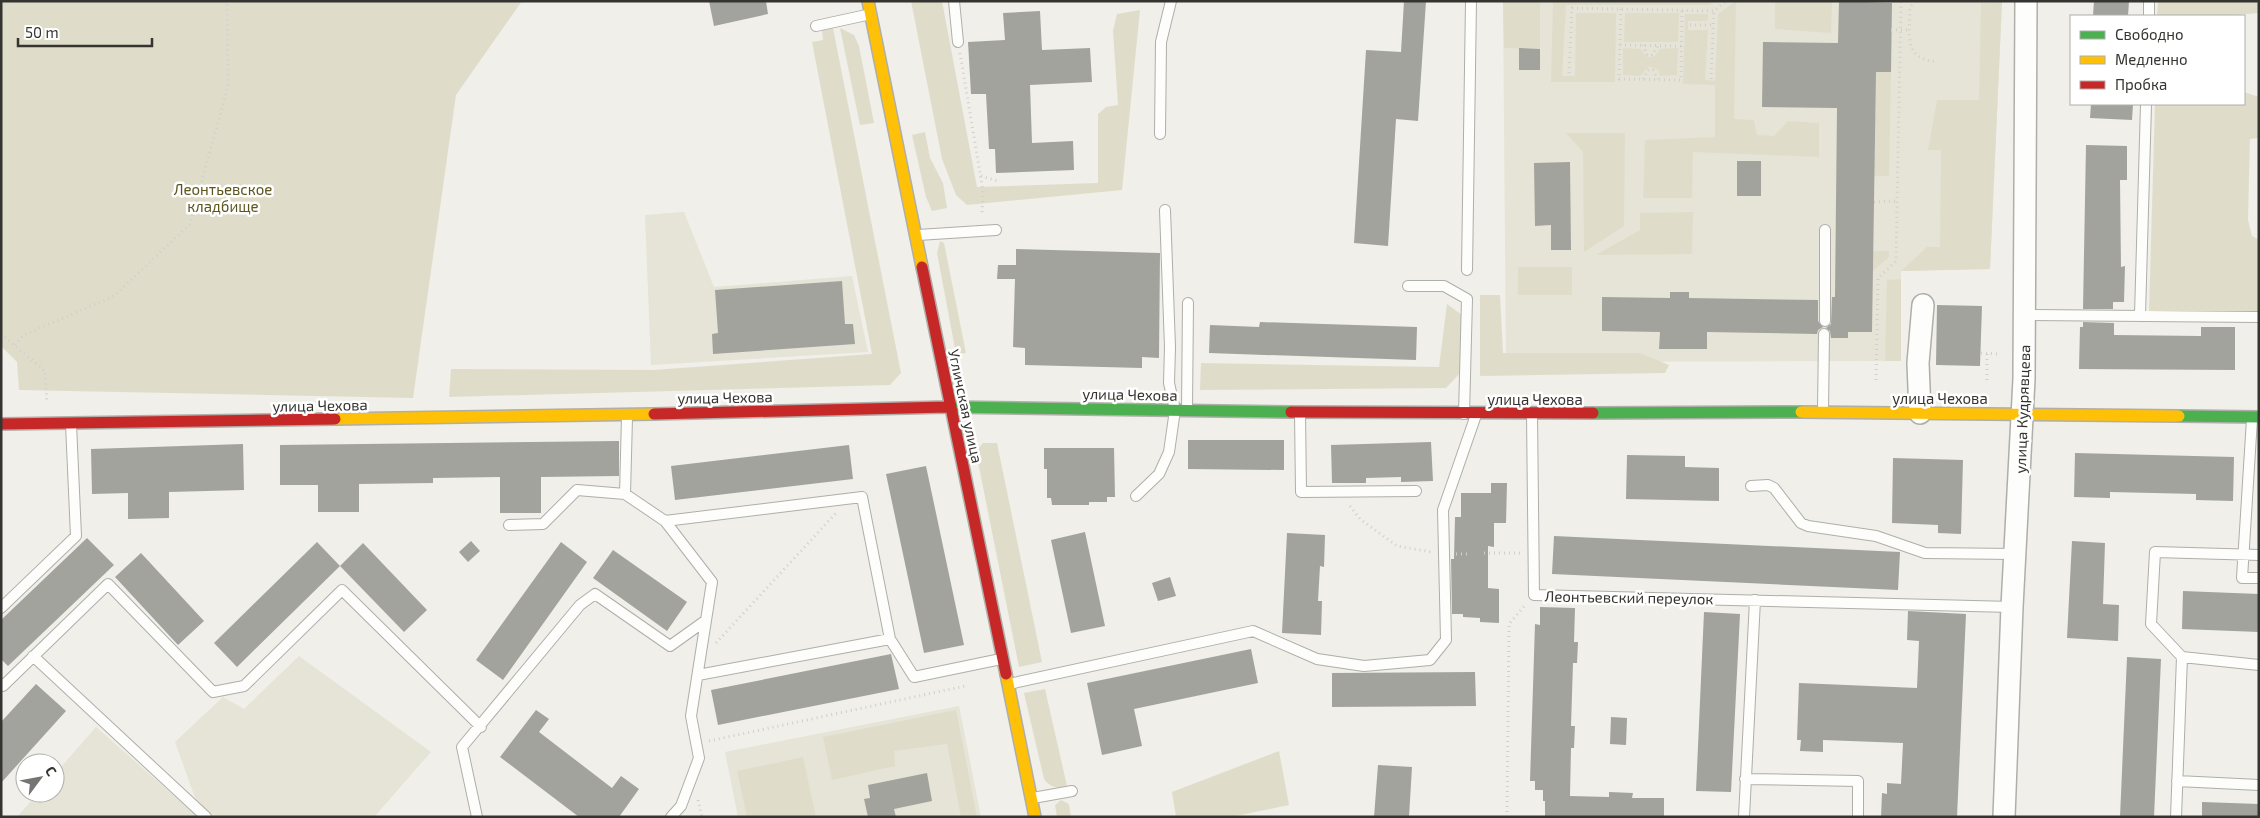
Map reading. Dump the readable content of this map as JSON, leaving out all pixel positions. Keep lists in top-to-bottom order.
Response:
{
  "streets": {
    "street": ["улица Чехова", "Угличская улица", "улица Кудрявцева"],
    "lane": ["Леонтьевский переулок"]
  },
  "crossings": [
    ["улица Чехова", "Угличская улица"],
    ["улица Чехова", "улица Кудрявцева"],
    ["улица Чехова", "Леонтьевский переулок"],
    ["улица Кудрявцева", "Леонтьевский переулок"]
  ],
  "parks": ["Леонтьевское кладбище"],
  "legend": ["Свободно", "Медленно", "Пробка"],
  "scale_bar": "50 m",
  "north": "top right"
}
